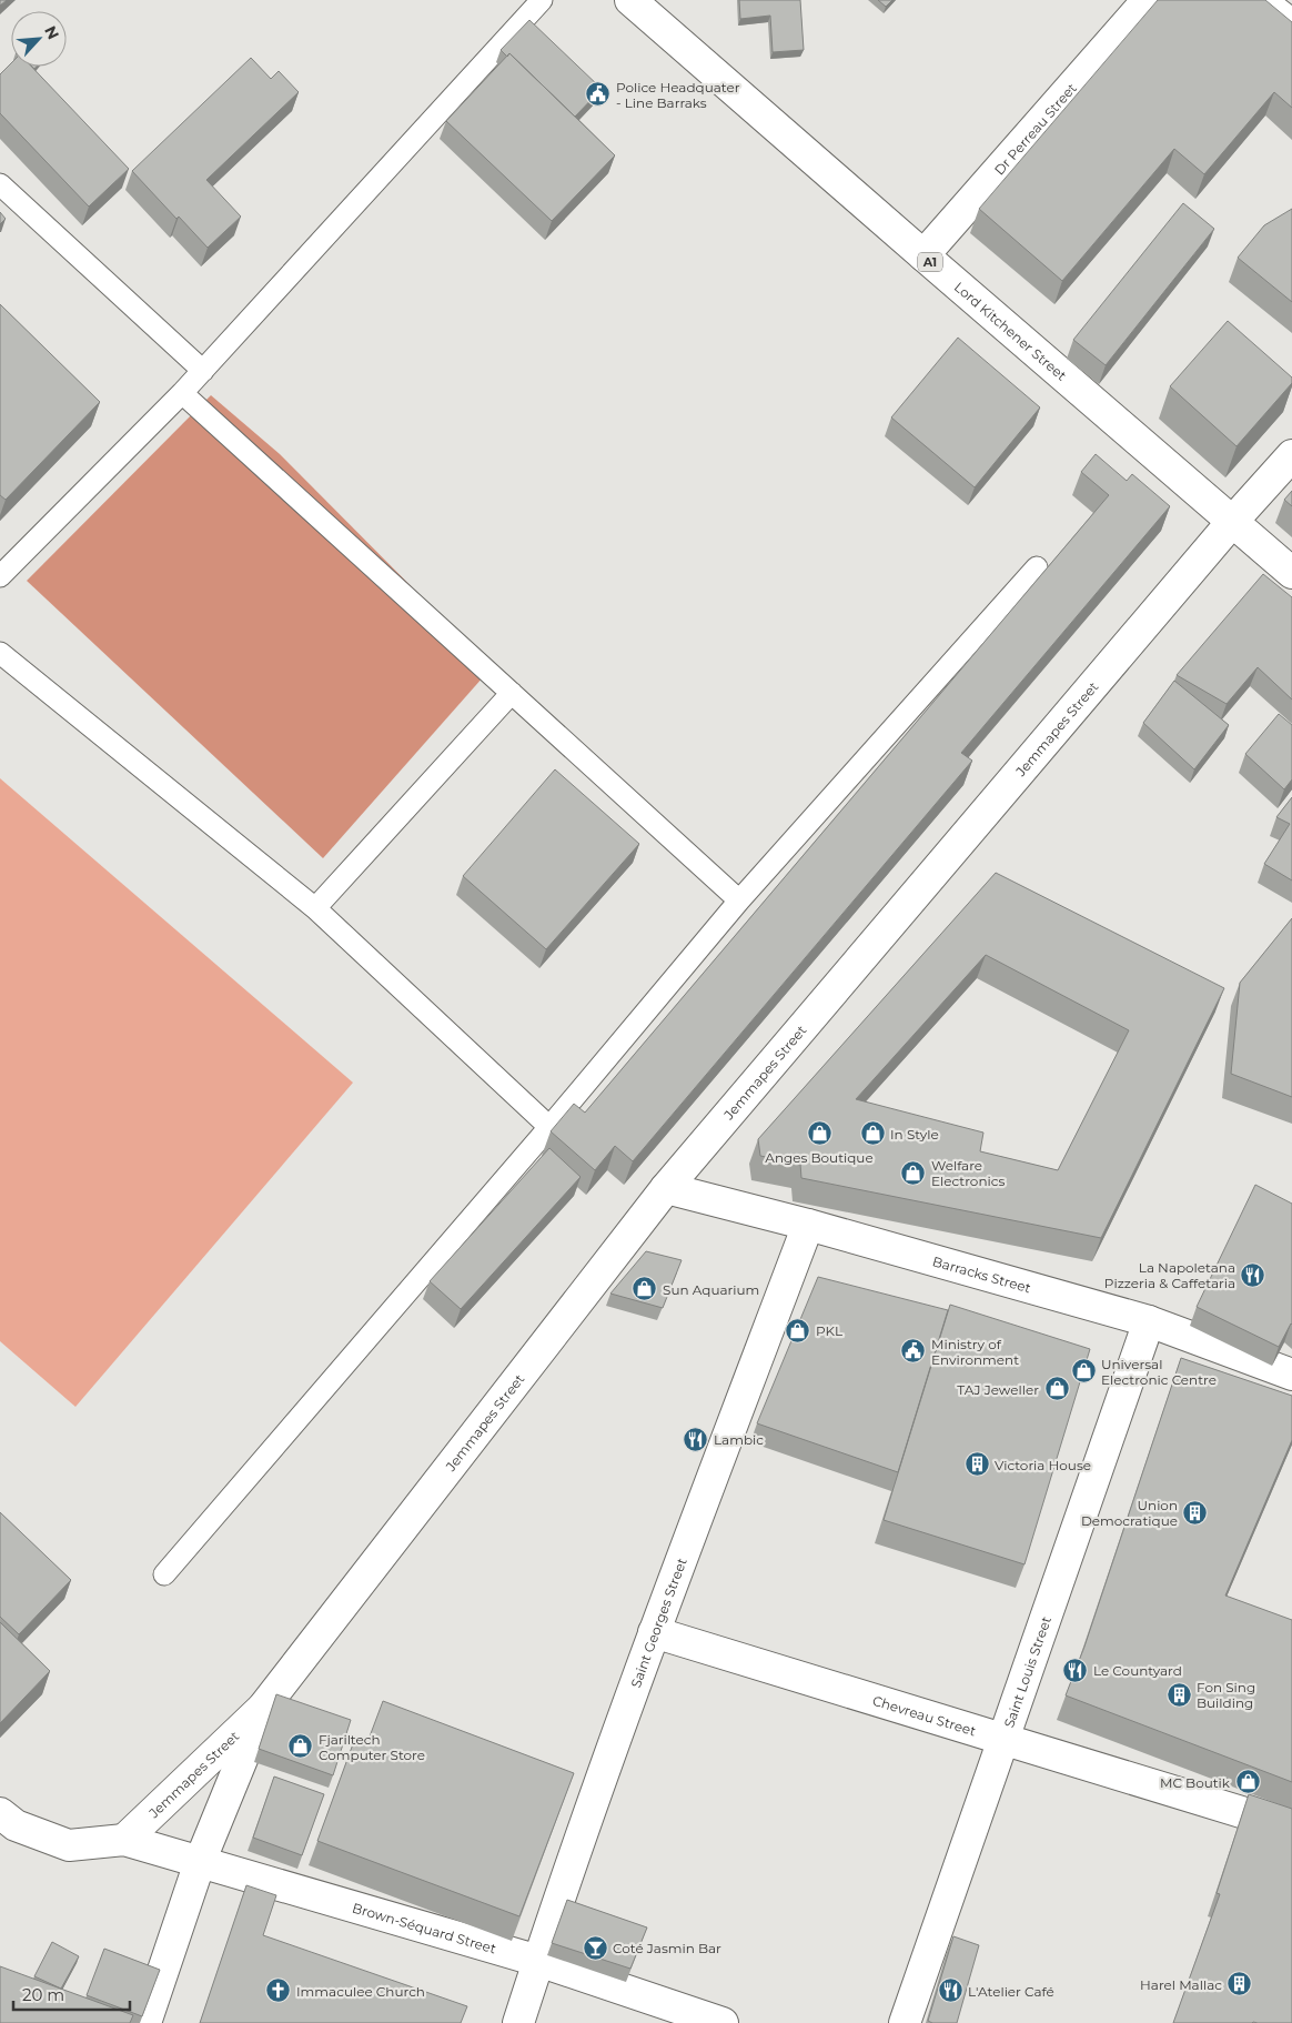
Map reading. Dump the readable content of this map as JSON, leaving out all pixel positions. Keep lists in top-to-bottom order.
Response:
{
  "streets": {
    "street": [
      "Dr Perreau Street",
      "A1",
      "Lord Kitchener Street",
      "Jemmapes Street",
      "Barracks Street",
      "Saint Georges Street",
      "Saint Louis Street",
      "Chevreau Street",
      "Brown-Séquard Street"
    ]
  },
  "crossings": [
    ["Dr Perreau Street", "Lord Kitchener Street"],
    ["Lord Kitchener Street", "Jemmapes Street"],
    ["Jemmapes Street", "Barracks Street"],
    ["Jemmapes Street", "Brown-Séquard Street"],
    ["Barracks Street", "Saint Georges Street"],
    ["Barracks Street", "Saint Louis Street"],
    ["Saint Georges Street", "Chevreau Street"],
    ["Saint Georges Street", "Brown-Séquard Street"],
    ["Saint Louis Street", "Chevreau Street"]
  ],
  "places": {
    "public building": ["Police Headquater - Line Barraks", "Ministry of Environment"],
    "shop": [
      "Anges Boutique",
      "In Style",
      "Welfare Electronics",
      "Sun Aquarium",
      "PKL",
      "Universal Electronic Centre",
      "TAJ Jeweller",
      "Fjariltech Computer Store",
      "MC Boutik"
    ],
    "restaurant": [
      "La Napoletana Pizzeria & Caffetaria",
      "Lambic",
      "Le Countyard",
      "L'Atelier Café"
    ],
    "building": [
      "Victoria House",
      "Union Democratique",
      "Fon Sing Building",
      "Harel Mallac"
    ],
    "bar": ["Coté Jasmin Bar"],
    "church": ["Immaculee Church"]
  },
  "scale_bar": "20 m",
  "north": "top right"
}
